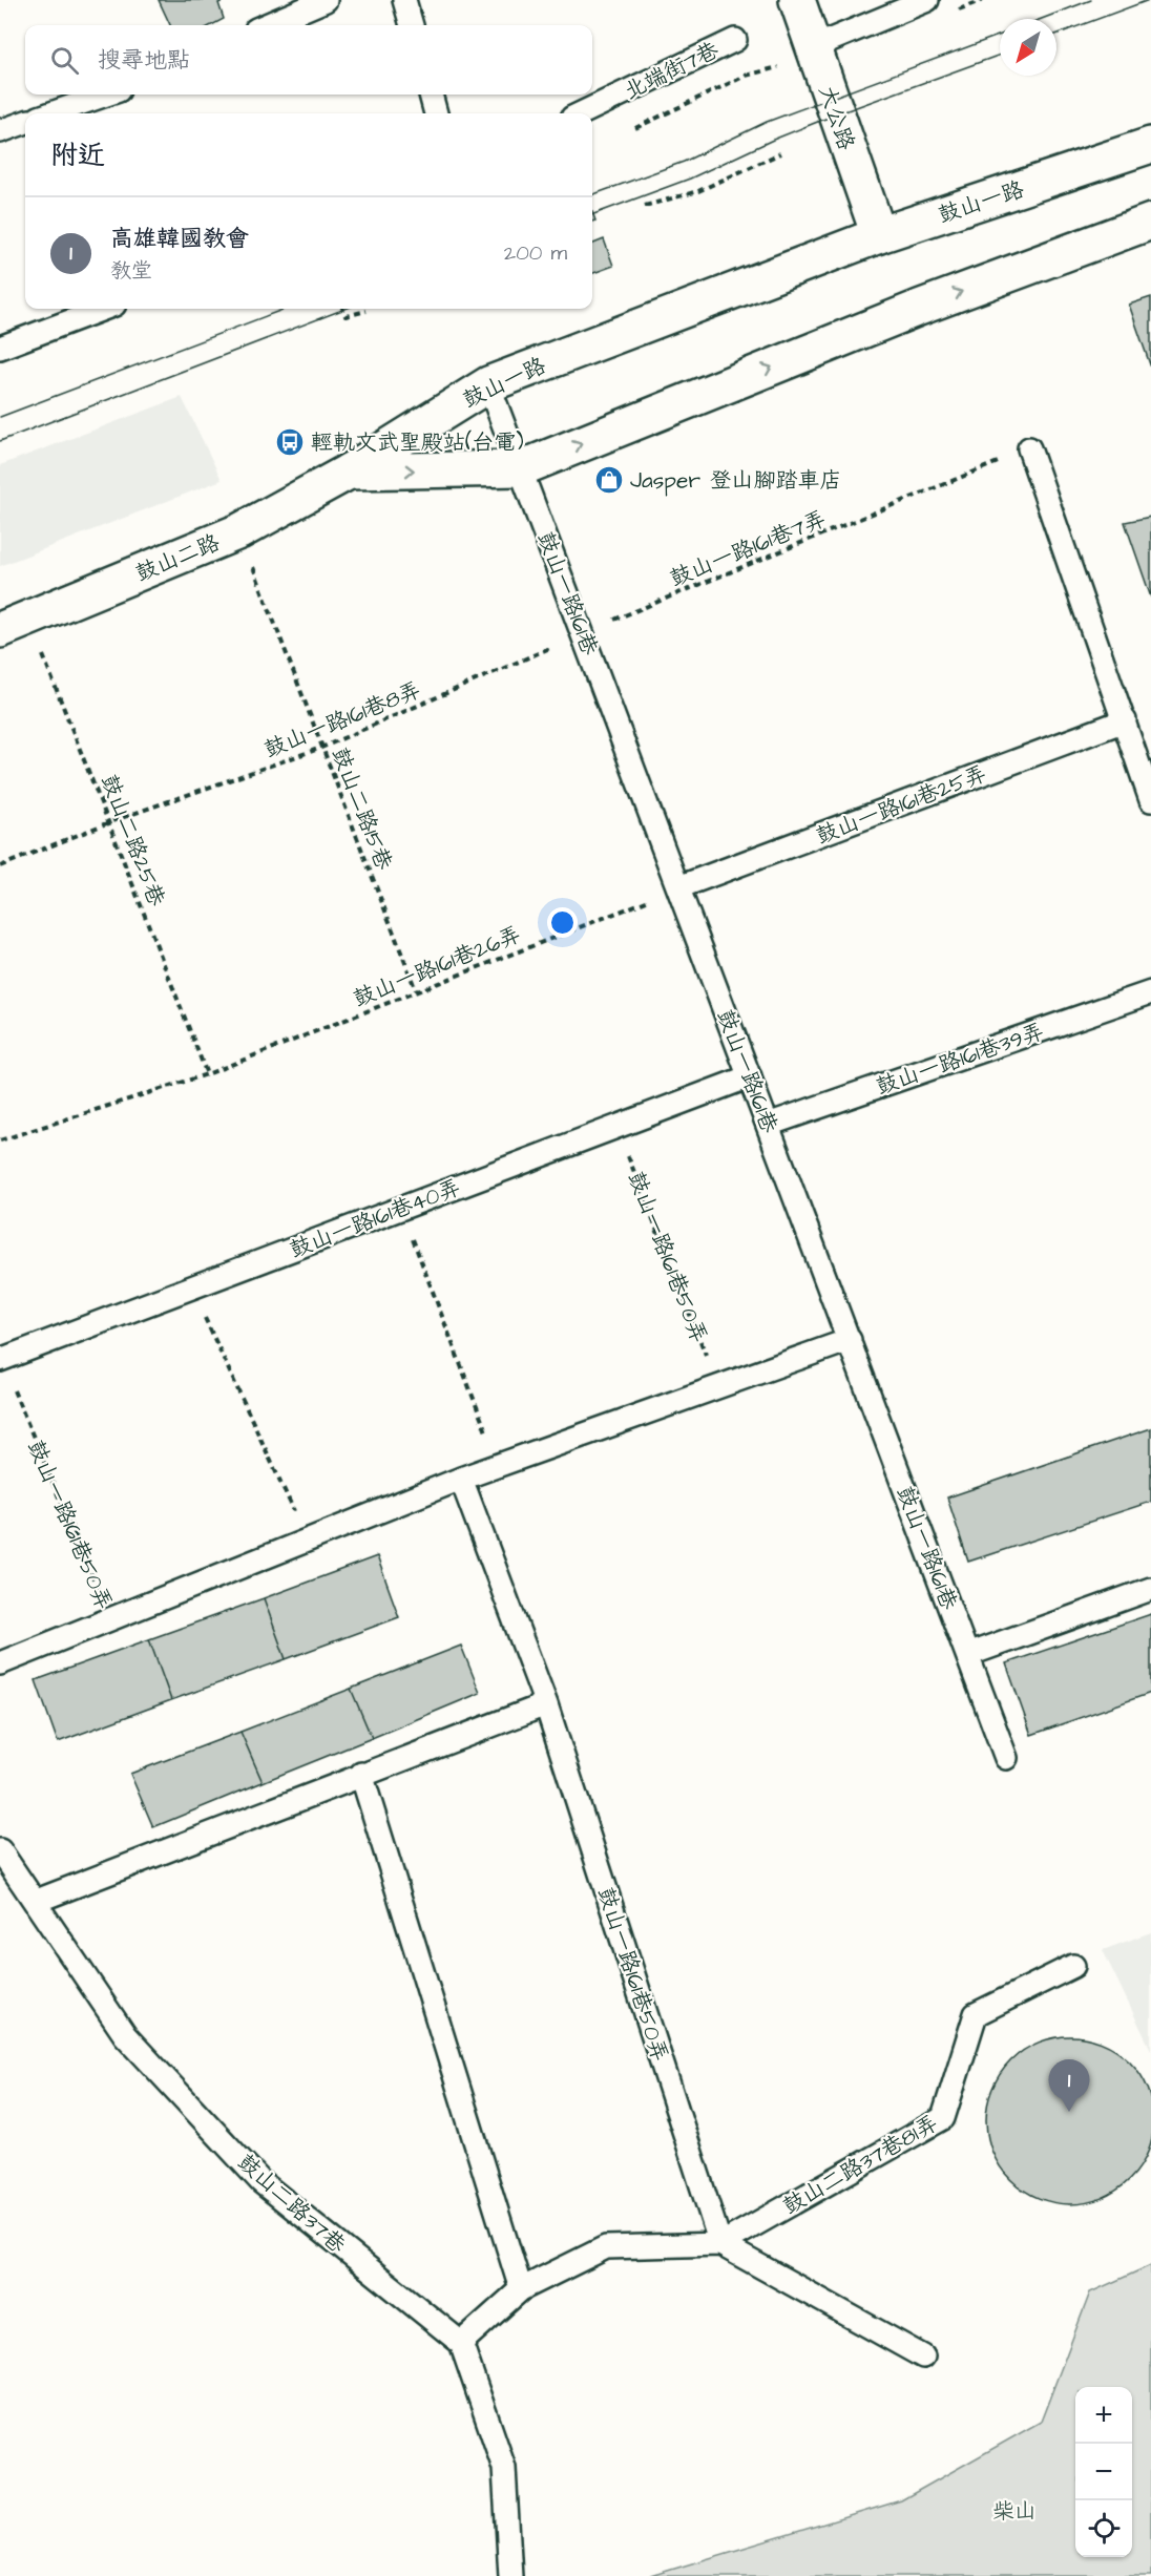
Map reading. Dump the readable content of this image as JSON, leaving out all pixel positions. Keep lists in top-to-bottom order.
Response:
{
  "streets": {
    "street": ["大公路", "鼓山一路", "鼓山二路"],
    "lane": [
      "北端街7巷",
      "鼓山一路161巷",
      "鼓山一路161巷25弄",
      "鼓山一路161巷39弄",
      "鼓山一路161巷40弄",
      "鼓山一路161巷50弄",
      "鼓山二路37巷81弄",
      "鼓山二路37巷"
    ],
    "path": [
      "鼓山一路161巷7弄",
      "鼓山一路161巷8弄",
      "鼓山二路15巷",
      "鼓山二路25巷",
      "鼓山一路161巷26弄"
    ]
  },
  "crossings": [
    ["大公路", "鼓山一路"],
    ["鼓山一路", "鼓山二路"],
    ["鼓山一路", "鼓山一路161巷"],
    ["鼓山一路161巷7弄", "鼓山一路161巷"],
    ["鼓山一路161巷7弄", "鼓山一路161巷8弄"],
    ["鼓山二路", "鼓山二路15巷"],
    ["鼓山二路", "鼓山二路25巷"],
    ["鼓山一路161巷", "鼓山一路161巷8弄"],
    ["鼓山一路161巷", "鼓山一路161巷25弄"],
    ["鼓山一路161巷", "鼓山一路161巷26弄"],
    ["鼓山一路161巷", "鼓山一路161巷39弄"],
    ["鼓山一路161巷", "鼓山一路161巷40弄"],
    ["鼓山一路161巷", "鼓山一路161巷50弄"],
    ["鼓山一路161巷8弄", "鼓山二路15巷"],
    ["鼓山一路161巷8弄", "鼓山二路25巷"],
    ["鼓山一路161巷25弄", "鼓山一路161巷26弄"],
    ["鼓山二路15巷", "鼓山一路161巷26弄"],
    ["鼓山二路25巷", "鼓山一路161巷26弄"],
    ["鼓山一路161巷40弄", "鼓山一路161巷50弄"],
    ["鼓山一路161巷50弄", "鼓山二路37巷81弄"],
    ["鼓山二路37巷81弄", "鼓山二路37巷"]
  ],
  "parks": ["柴山"],
  "places": {
    "bus stop": ["輕軌文武聖殿站(台電)"],
    "shop": ["Jasper 登山腳踏車店"]
  },
  "north": "bottom left",
  "page": {
    "search": "搜尋地點",
    "heading": "附近",
    "list": [
      {
        "mark": "1",
        "name": "高雄韓國教會",
        "note": "教堂",
        "value": "200 m"
      }
    ],
    "pins": "1",
    "map_buttons": ["+", "−"]
  }
}
